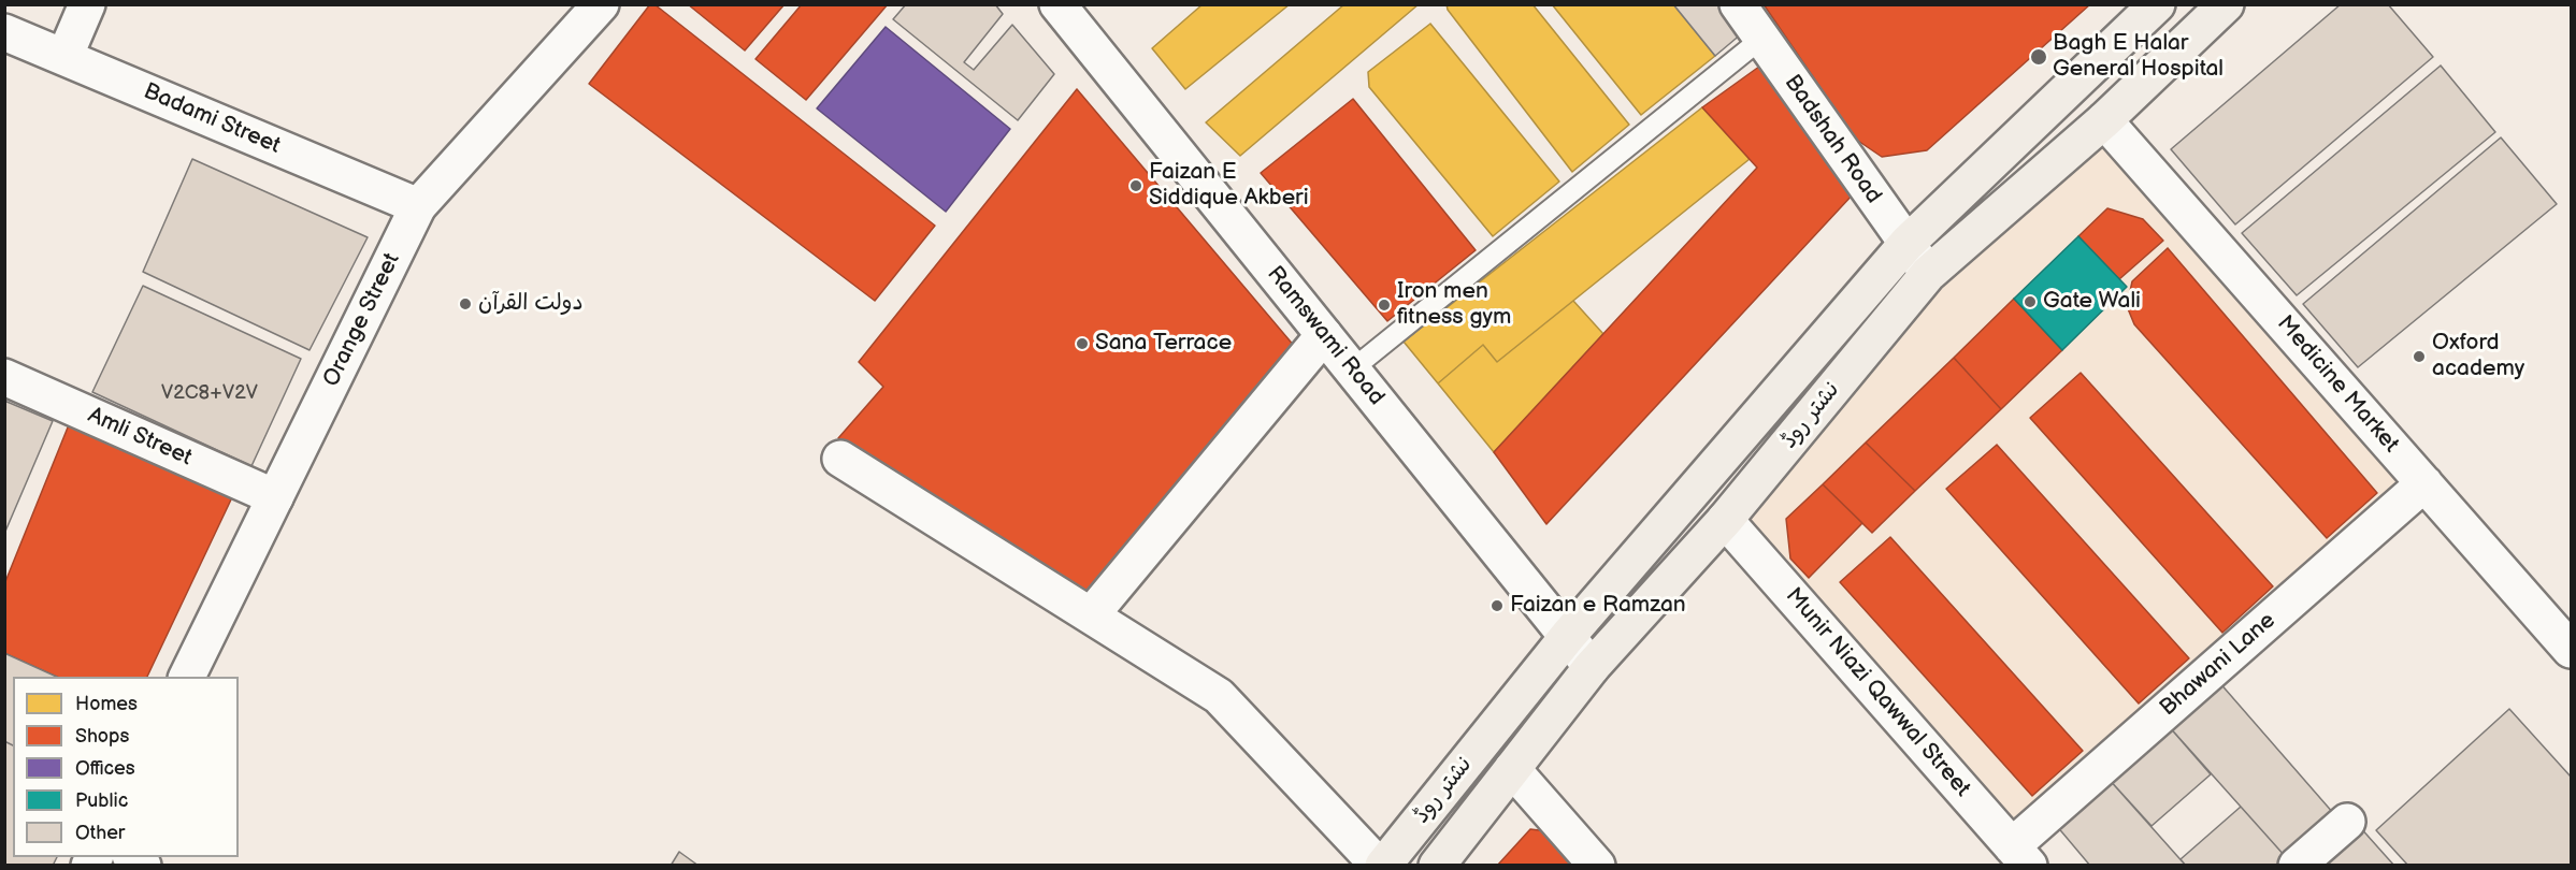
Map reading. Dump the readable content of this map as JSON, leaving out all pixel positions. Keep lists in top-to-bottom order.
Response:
{
  "streets": {
    "main road": ["نشتر روڈ"],
    "street": [
      "Badami Street",
      "Badshah Road",
      "Orange Street",
      "Ramswami Road",
      "Medicine Market",
      "Amli Street",
      "Bhawani Lane",
      "Munir Niazi Qawwal Street"
    ]
  },
  "crossings": [
    ["Badami Street", "Orange Street"],
    ["Badshah Road", "نشتر روڈ"],
    ["Orange Street", "Amli Street"],
    ["Ramswami Road", "نشتر روڈ"],
    ["Medicine Market", "نشتر روڈ"],
    ["Medicine Market", "Bhawani Lane"],
    ["نشتر روڈ", "Munir Niazi Qawwal Street"],
    ["Bhawani Lane", "Munir Niazi Qawwal Street"]
  ],
  "places": [
    "Bagh E Halar General Hospital",
    "Faizan E Siddique Akberi",
    "Gate Wali",
    "دولت القرآن",
    "Iron men fitness gym",
    "Sana Terrace",
    "Oxford academy",
    "Faizan e Ramzan"
  ],
  "house_numbers": ["V2C8+V2V"],
  "legend": [
    "Homes",
    "Shops",
    "Offices",
    "Public",
    "Other"
  ]
}
